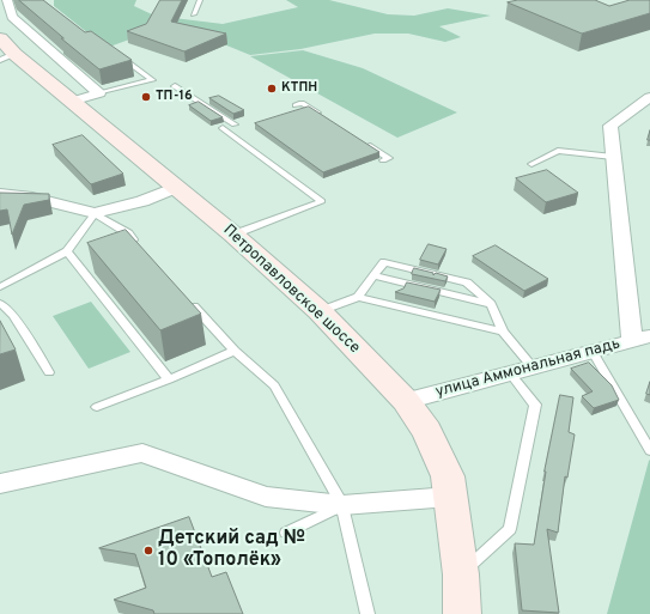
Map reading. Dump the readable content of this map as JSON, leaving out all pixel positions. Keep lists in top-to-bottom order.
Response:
{
  "streets": {
    "main road": ["Петропавловское шоссе"],
    "street": ["улица Аммональная падь"]
  },
  "crossings": [
    ["Петропавловское шоссе", "улица Аммональная падь"]
  ],
  "places": ["КТПН", "ТП-16", "Детский сад № 10 «Тополёк»"]
}
